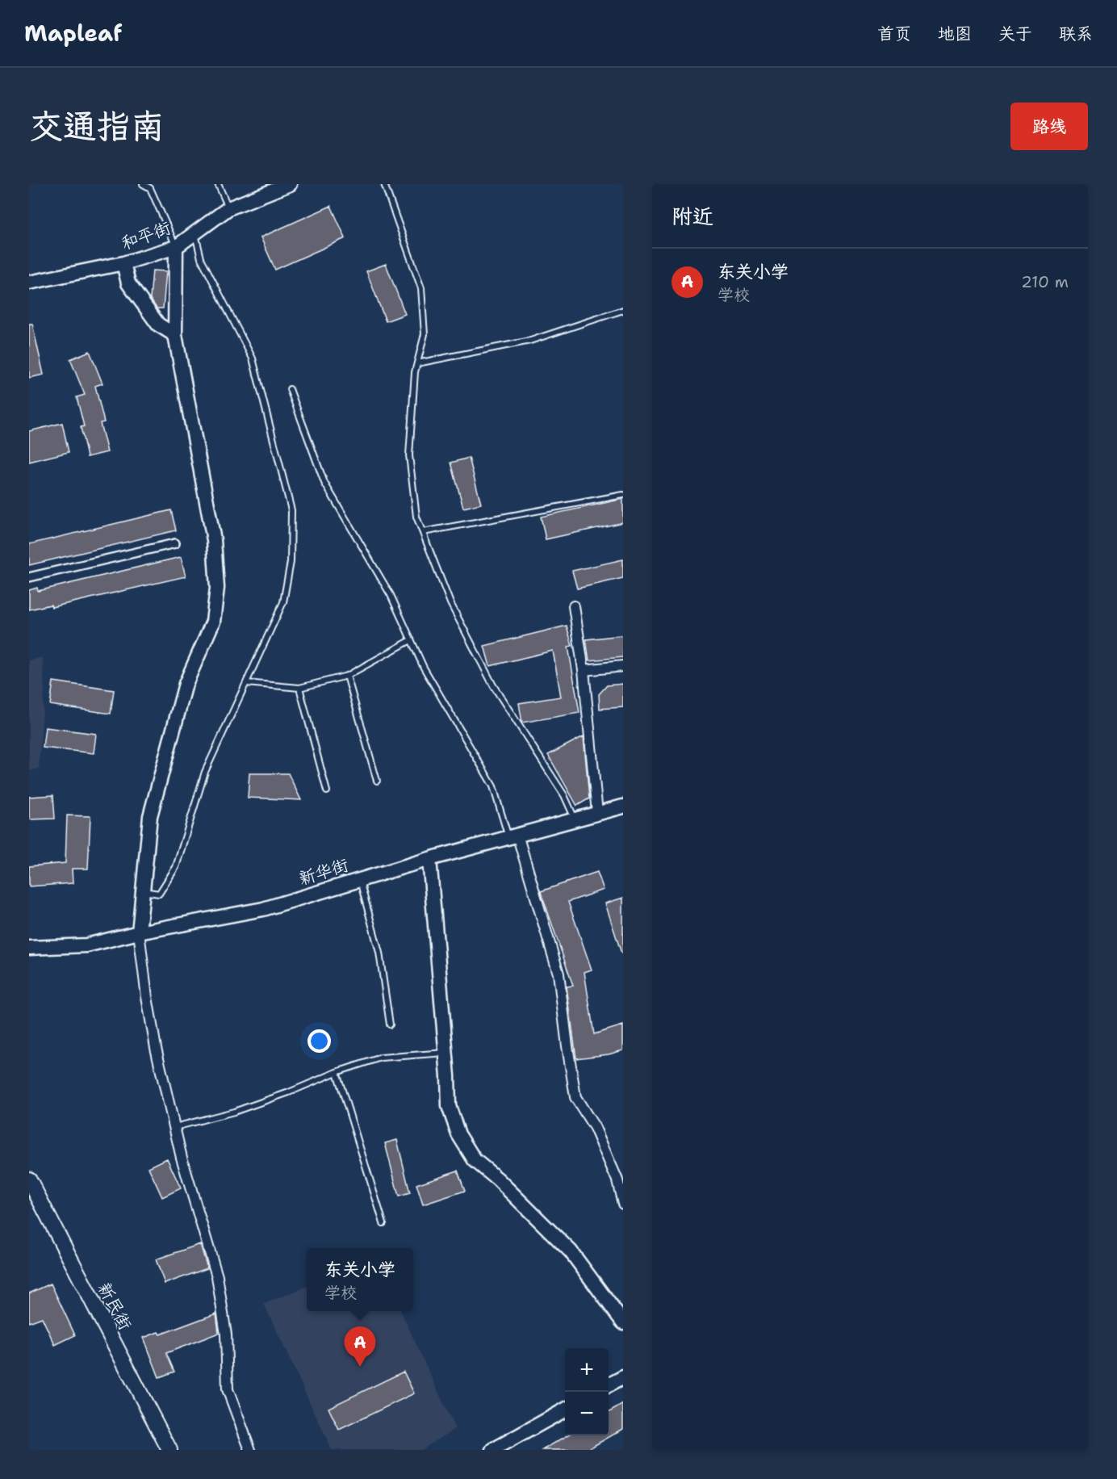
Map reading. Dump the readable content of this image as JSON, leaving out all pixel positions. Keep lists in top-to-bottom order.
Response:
{
  "streets": {
    "main road": ["新民街"],
    "street": ["和平街", "新华街"]
  },
  "page": {
    "header": "Mapleaf",
    "nav": [
      "首页",
      "地图",
      "关于",
      "联系"
    ],
    "buttons": "路线",
    "title": "交通指南",
    "heading": "附近",
    "list": [
      {
        "mark": "A",
        "name": "东关小学",
        "note": "学校",
        "value": "210 m"
      }
    ],
    "popup": ["东关小学", "学校"],
    "pins": "A",
    "map_buttons": ["+", "−"]
  }
}
